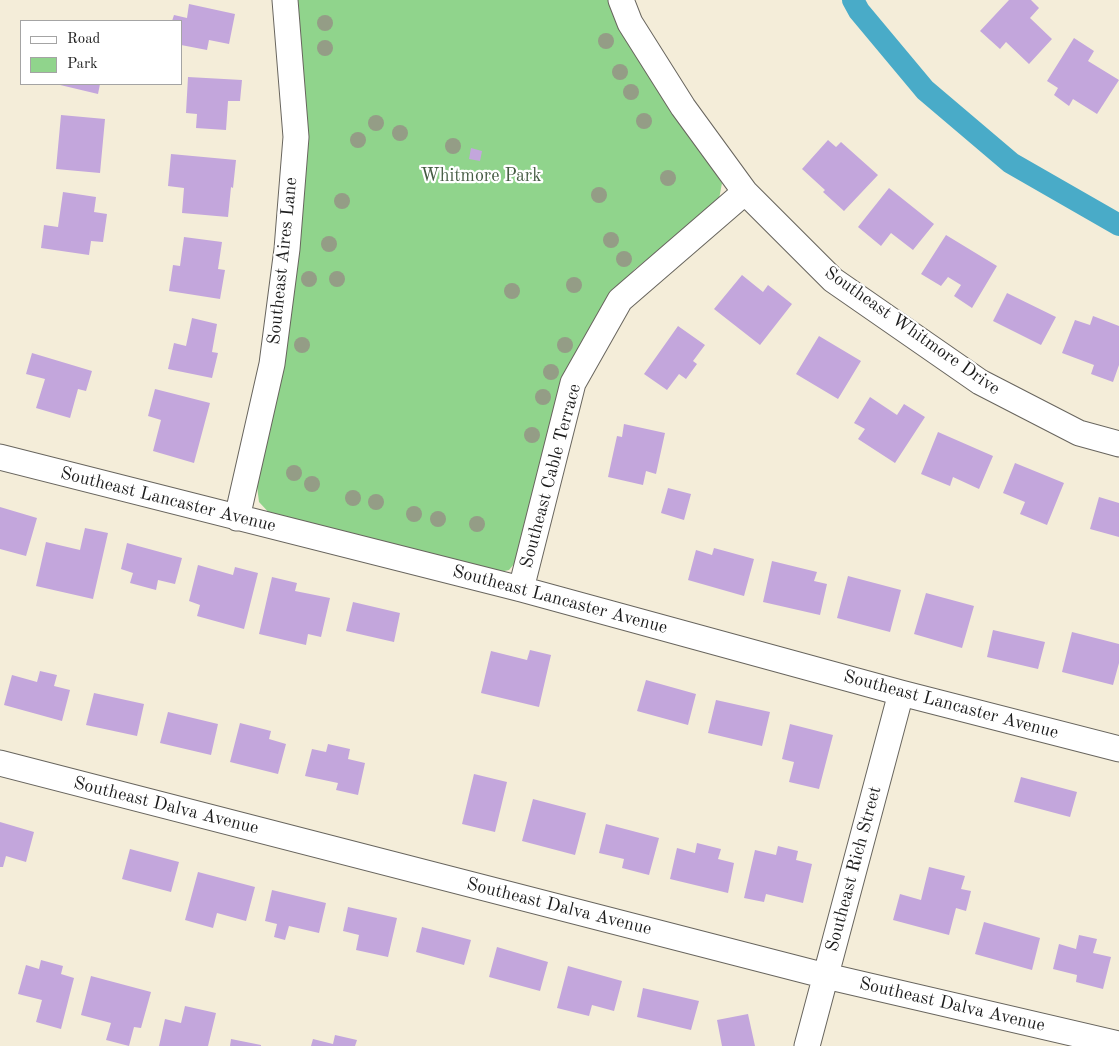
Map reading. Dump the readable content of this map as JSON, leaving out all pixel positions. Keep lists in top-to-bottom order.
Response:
{
  "streets": {
    "street": [
      "Southeast Aires Lane",
      "Southeast Whitmore Drive",
      "Southeast Cable Terrace",
      "Southeast Lancaster Avenue",
      "Southeast Dalva Avenue",
      "Southeast Rich Street"
    ]
  },
  "crossings": [
    ["Southeast Aires Lane", "Southeast Lancaster Avenue"],
    ["Southeast Whitmore Drive", "Southeast Cable Terrace"],
    ["Southeast Cable Terrace", "Southeast Lancaster Avenue"],
    ["Southeast Lancaster Avenue", "Southeast Rich Street"],
    ["Southeast Dalva Avenue", "Southeast Rich Street"]
  ],
  "parks": ["Whitmore Park"],
  "legend": ["Road", "Park"]
}
